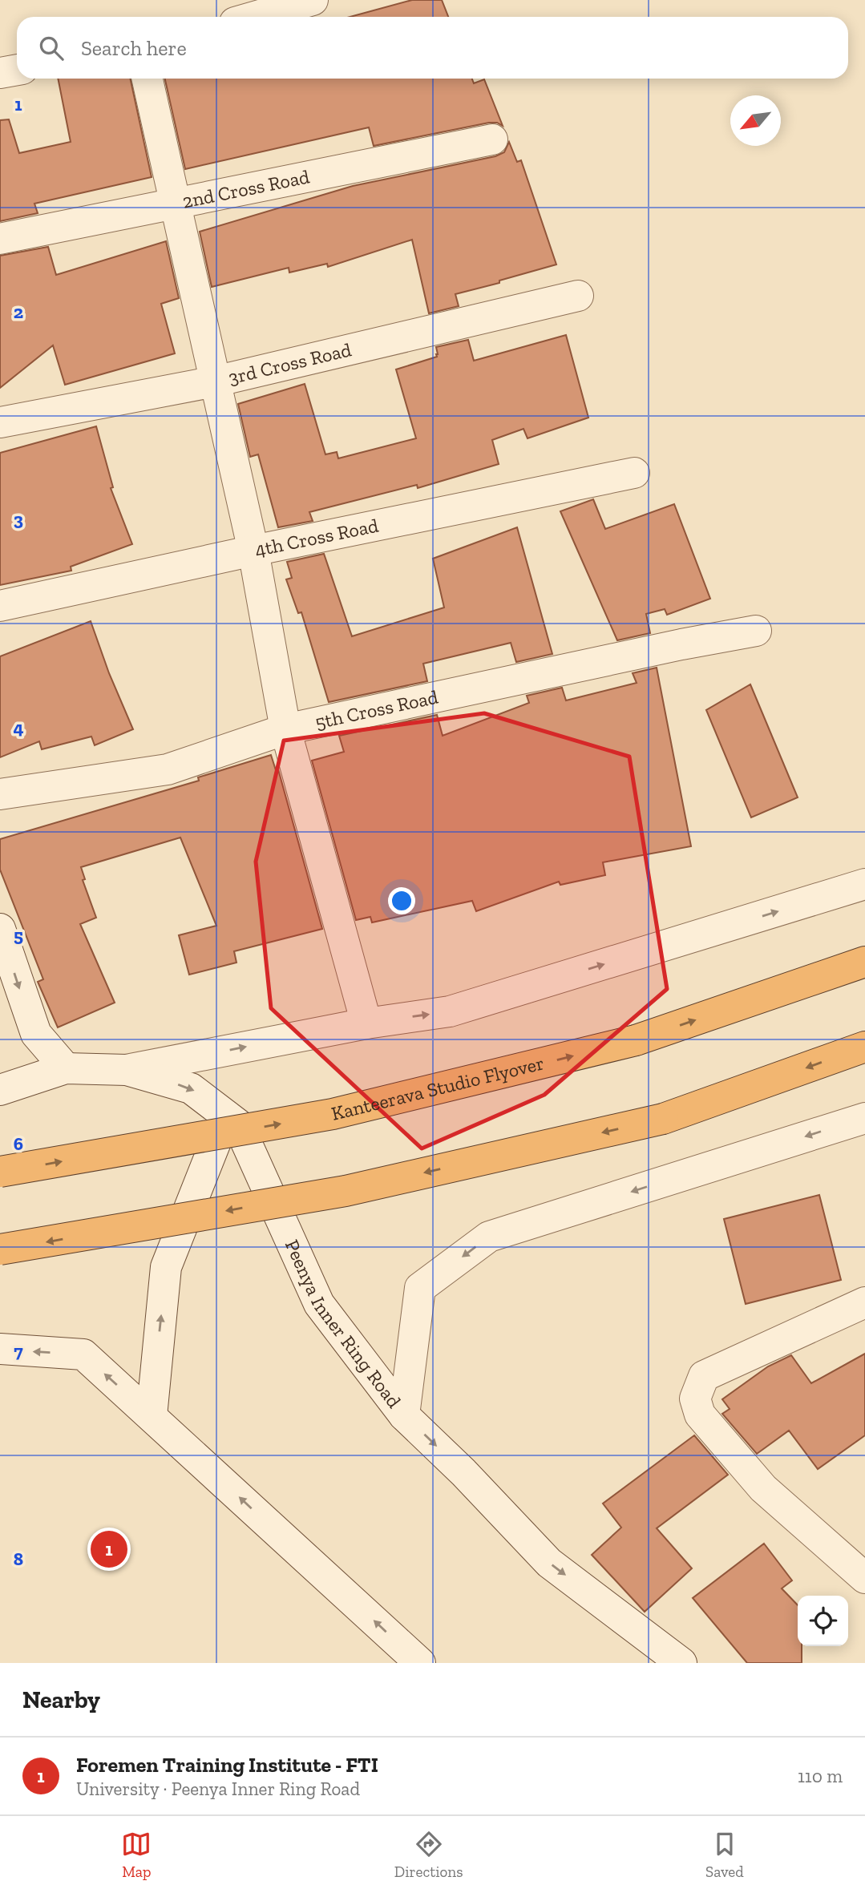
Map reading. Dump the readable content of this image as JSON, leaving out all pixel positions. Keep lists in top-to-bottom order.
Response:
{
  "streets": {
    "highway": ["Kanteerava Studio Flyover"],
    "street": [
      "2nd Cross Road",
      "3rd Cross Road",
      "4th Cross Road",
      "5th Cross Road",
      "Peenya Inner Ring Road"
    ]
  },
  "north": "bottom left",
  "page": {
    "search": "Search here",
    "pins": "1",
    "heading": "Nearby",
    "list": [
      {
        "mark": "1",
        "name": "Foremen Training Institute - FTI",
        "note": "University · Peenya Inner Ring Road",
        "value": "110 m"
      }
    ],
    "nav": ["Map", "Directions", "Saved"]
  },
  "grid": {
    "rows": [
      "1",
      "2",
      "3",
      "4",
      "5",
      "6",
      "7",
      "8"
    ]
  }
}
